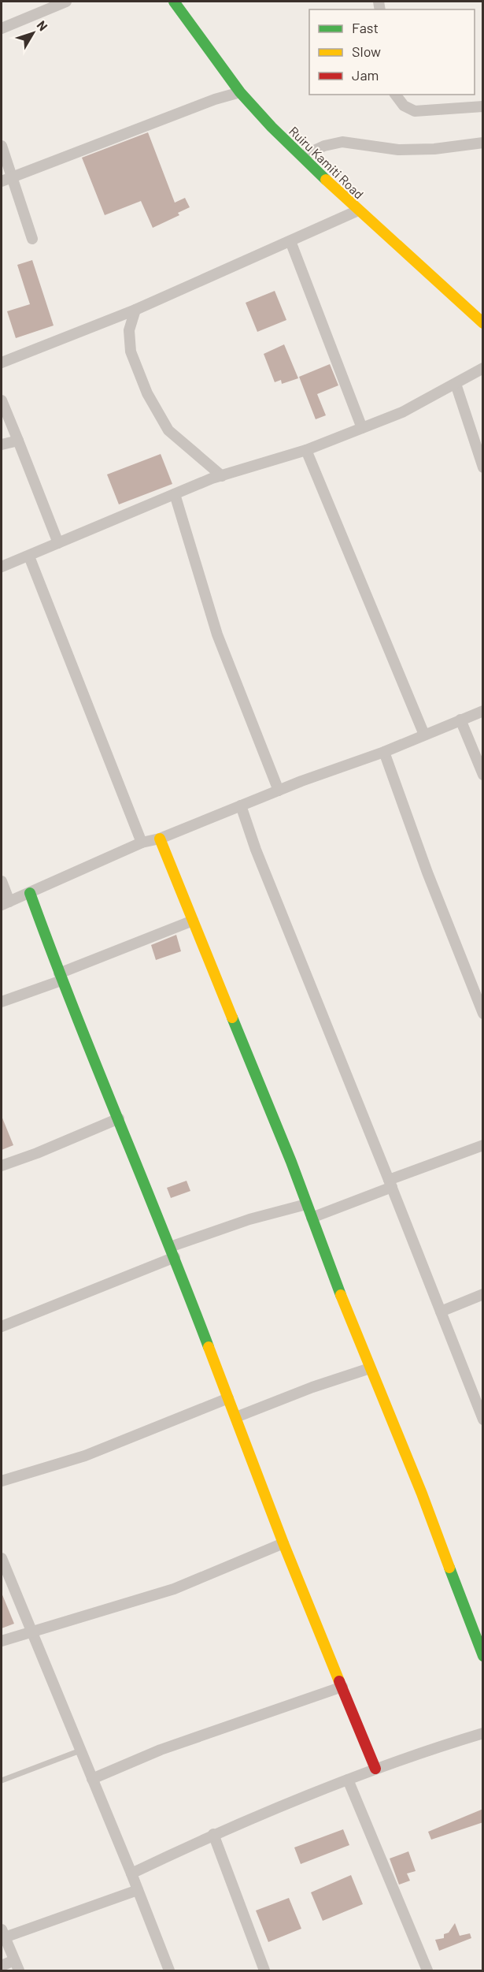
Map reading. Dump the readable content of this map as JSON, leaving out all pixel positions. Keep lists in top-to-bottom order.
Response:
{
  "streets": {
    "street": ["Ruiru Kamiti Road"]
  },
  "legend": ["Fast", "Slow", "Jam"],
  "north": "top right"
}
